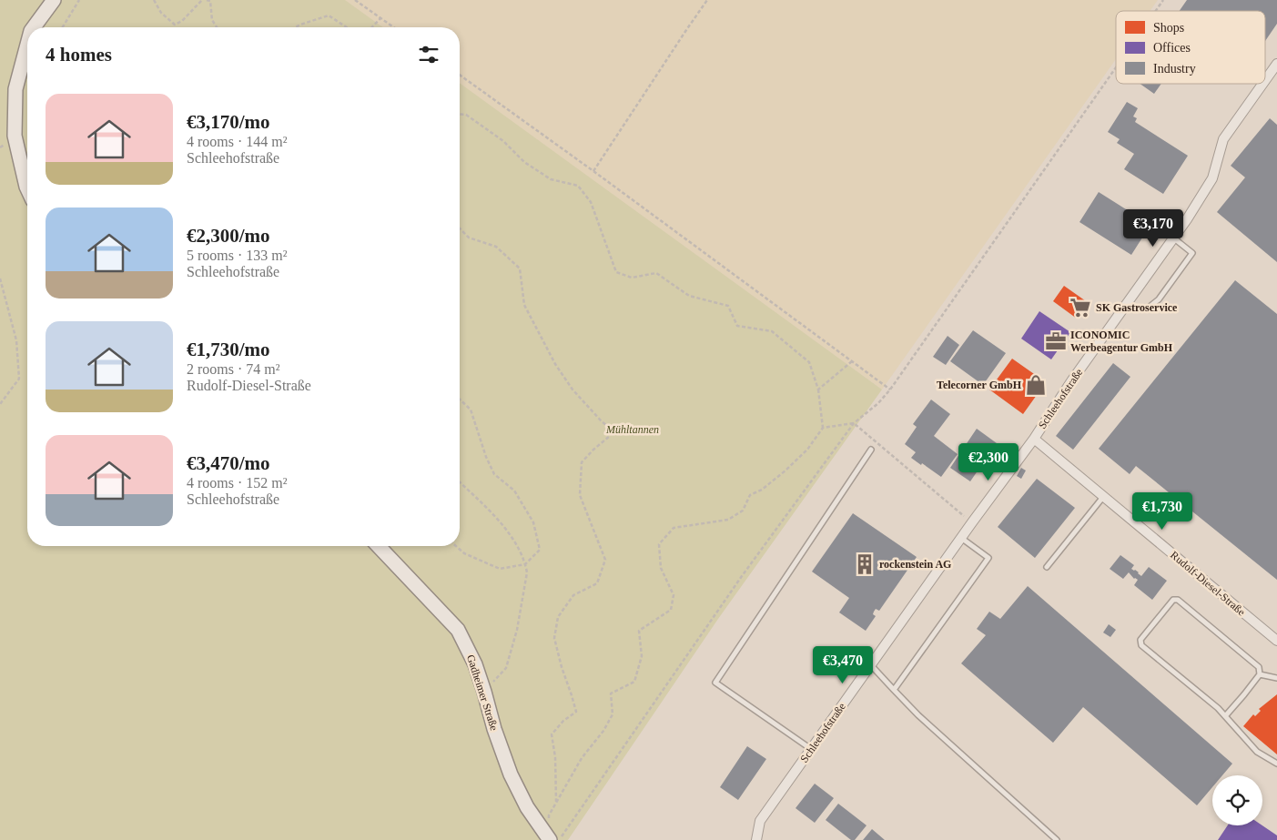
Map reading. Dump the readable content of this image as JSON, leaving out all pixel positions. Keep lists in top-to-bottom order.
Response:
{
  "streets": {
    "street": ["Schleehofstraße", "Rudolf-Diesel-Straße", "Gadheimer Straße"]
  },
  "crossings": [
    ["Schleehofstraße", "Rudolf-Diesel-Straße"]
  ],
  "parks": ["Mühltannen"],
  "places": {
    "supermarket": ["SK Gastroservice"],
    "office": ["ICONOMIC Werbeagentur GmbH"],
    "shop": ["Telecorner GmbH"],
    "building": ["rockenstein AG"]
  },
  "legend": ["Shops", "Offices", "Industry"],
  "page": {
    "heading": "4 homes",
    "list": [
      {
        "name": "€3,170/mo",
        "note": "4 rooms · 144 m² · Schleehofstraße"
      },
      {
        "name": "€2,300/mo",
        "note": "5 rooms · 133 m² · Schleehofstraße"
      },
      {
        "name": "€1,730/mo",
        "note": "2 rooms · 74 m² · Rudolf-Diesel-Straße"
      },
      {
        "name": "€3,470/mo",
        "note": "4 rooms · 152 m² · Schleehofstraße"
      }
    ],
    "price": [
      "€3,170",
      "€2,300",
      "€1,730",
      "€3,470"
    ]
  }
}
